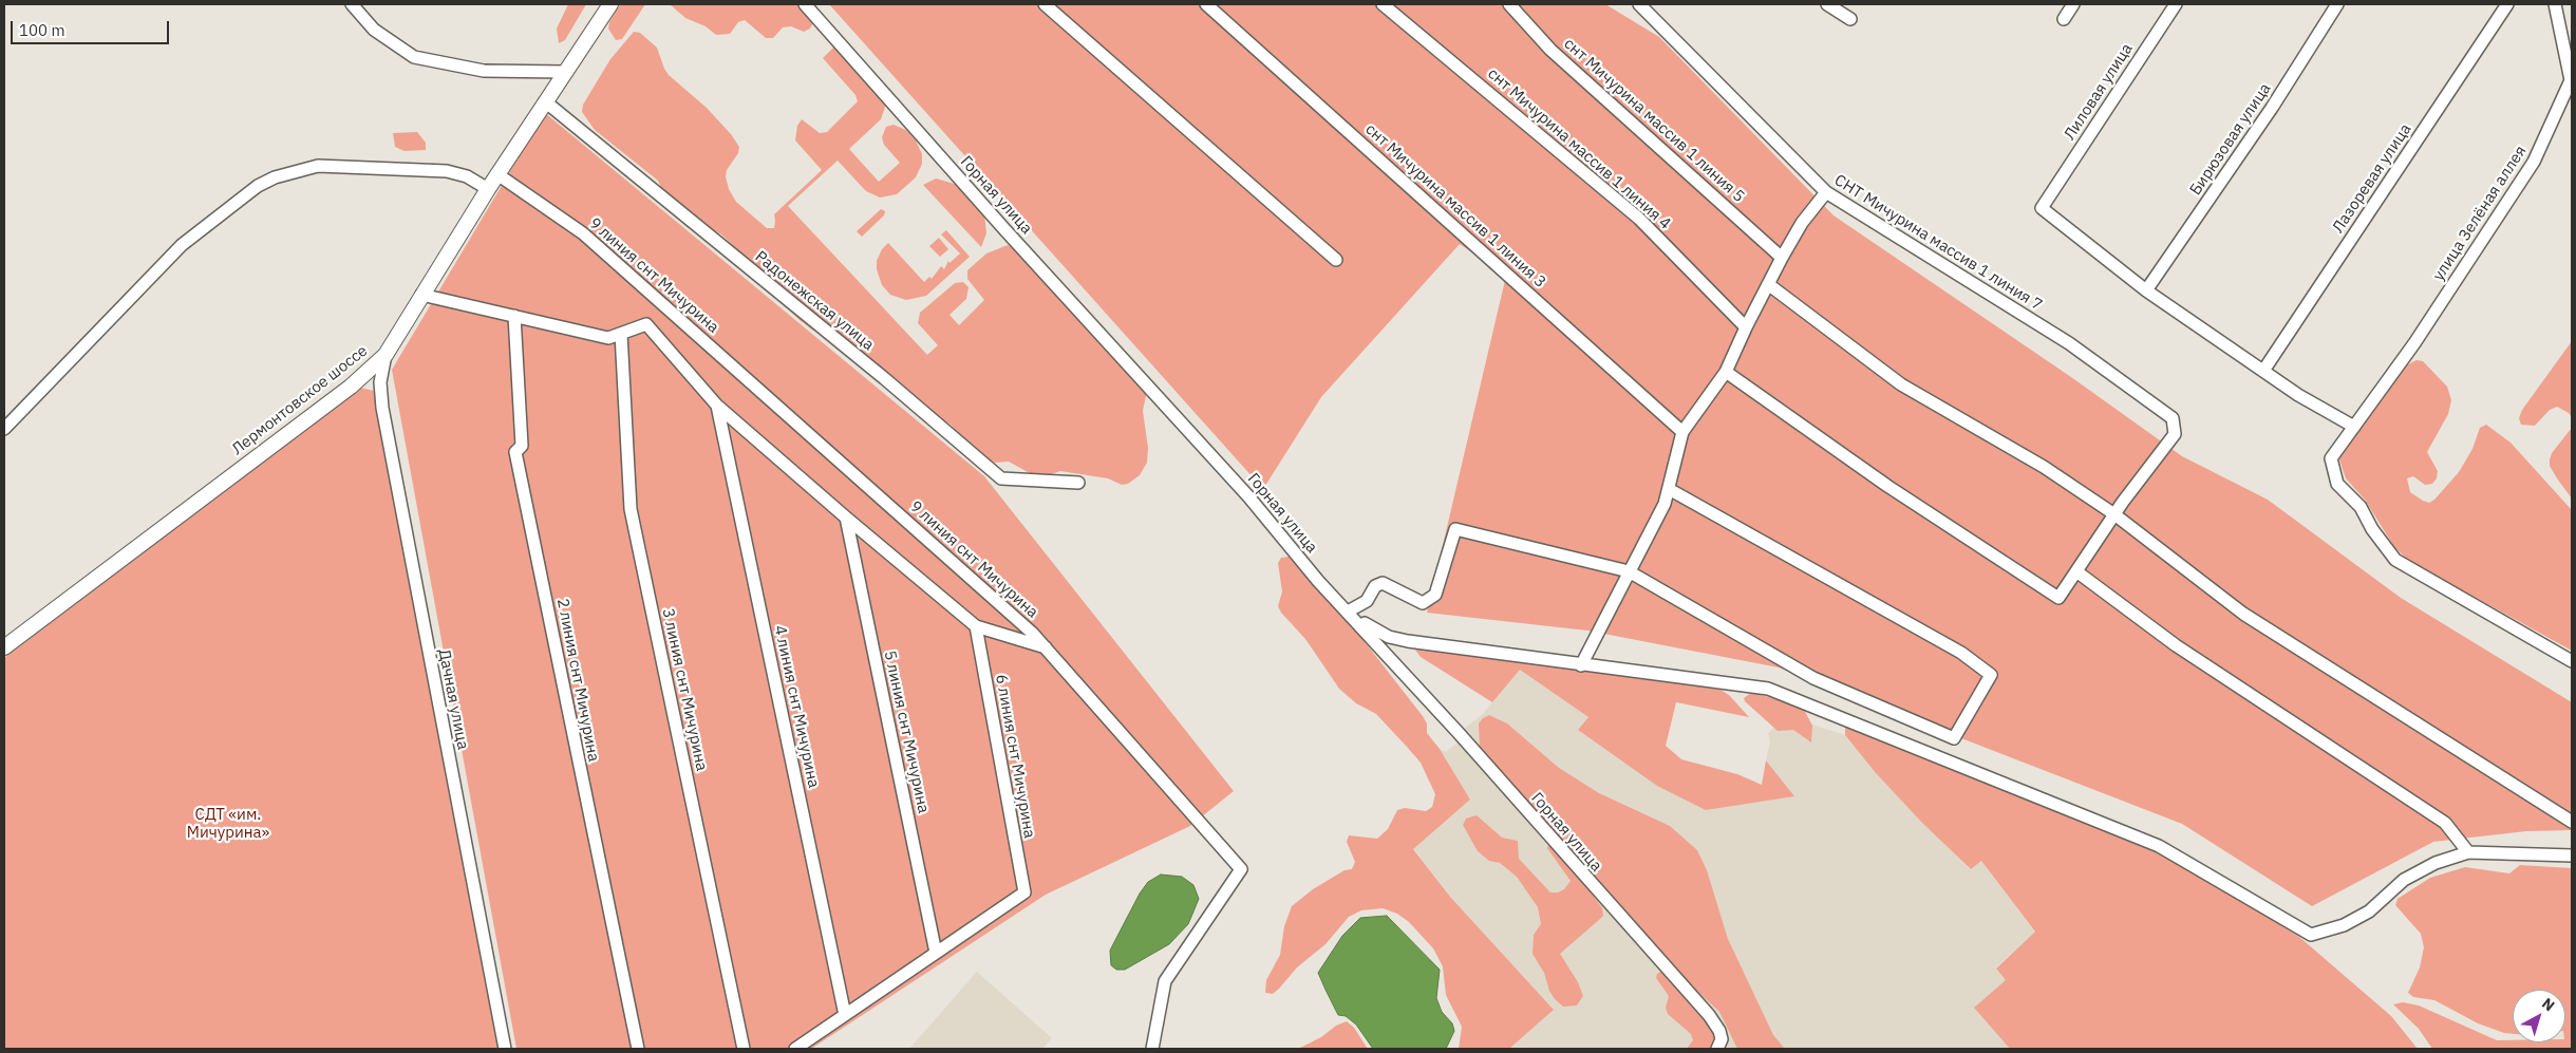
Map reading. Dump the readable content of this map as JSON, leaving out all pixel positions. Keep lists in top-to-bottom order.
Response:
{
  "streets": {
    "street": [
      "Лиловая улица",
      "снт Мичурина массив 1 линия 5",
      "Бирюзовая улица",
      "снт Мичурина массив 1 линия 4",
      "Лазоревая улица",
      "Горная улица",
      "снт Мичурина массив 1 линия 3",
      "улица Зелёная аллея",
      "СНТ Мичурина массив 1 линия 7",
      "9 линия снт Мичурина",
      "Радонежская улица",
      "Лермонтовское шоссе",
      "2 линия снт Мичурина",
      "3 линия снт Мичурина",
      "Дачная улица",
      "4 линия снт Мичурина",
      "5 линия снт Мичурина",
      "6 линия снт Мичурина"
    ]
  },
  "crossings": [
    ["Лиловая улица", "Бирюзовая улица"],
    ["9 линия снт Мичурина", "Лермонтовское шоссе"],
    ["Радонежская улица", "Лермонтовское шоссе"],
    ["Лермонтовское шоссе", "Дачная улица"],
    ["5 линия снт Мичурина", "6 линия снт Мичурина"]
  ],
  "parks": ["СДТ «им. Мичурина»"],
  "scale_bar": "100 m",
  "north": "top right"
}
